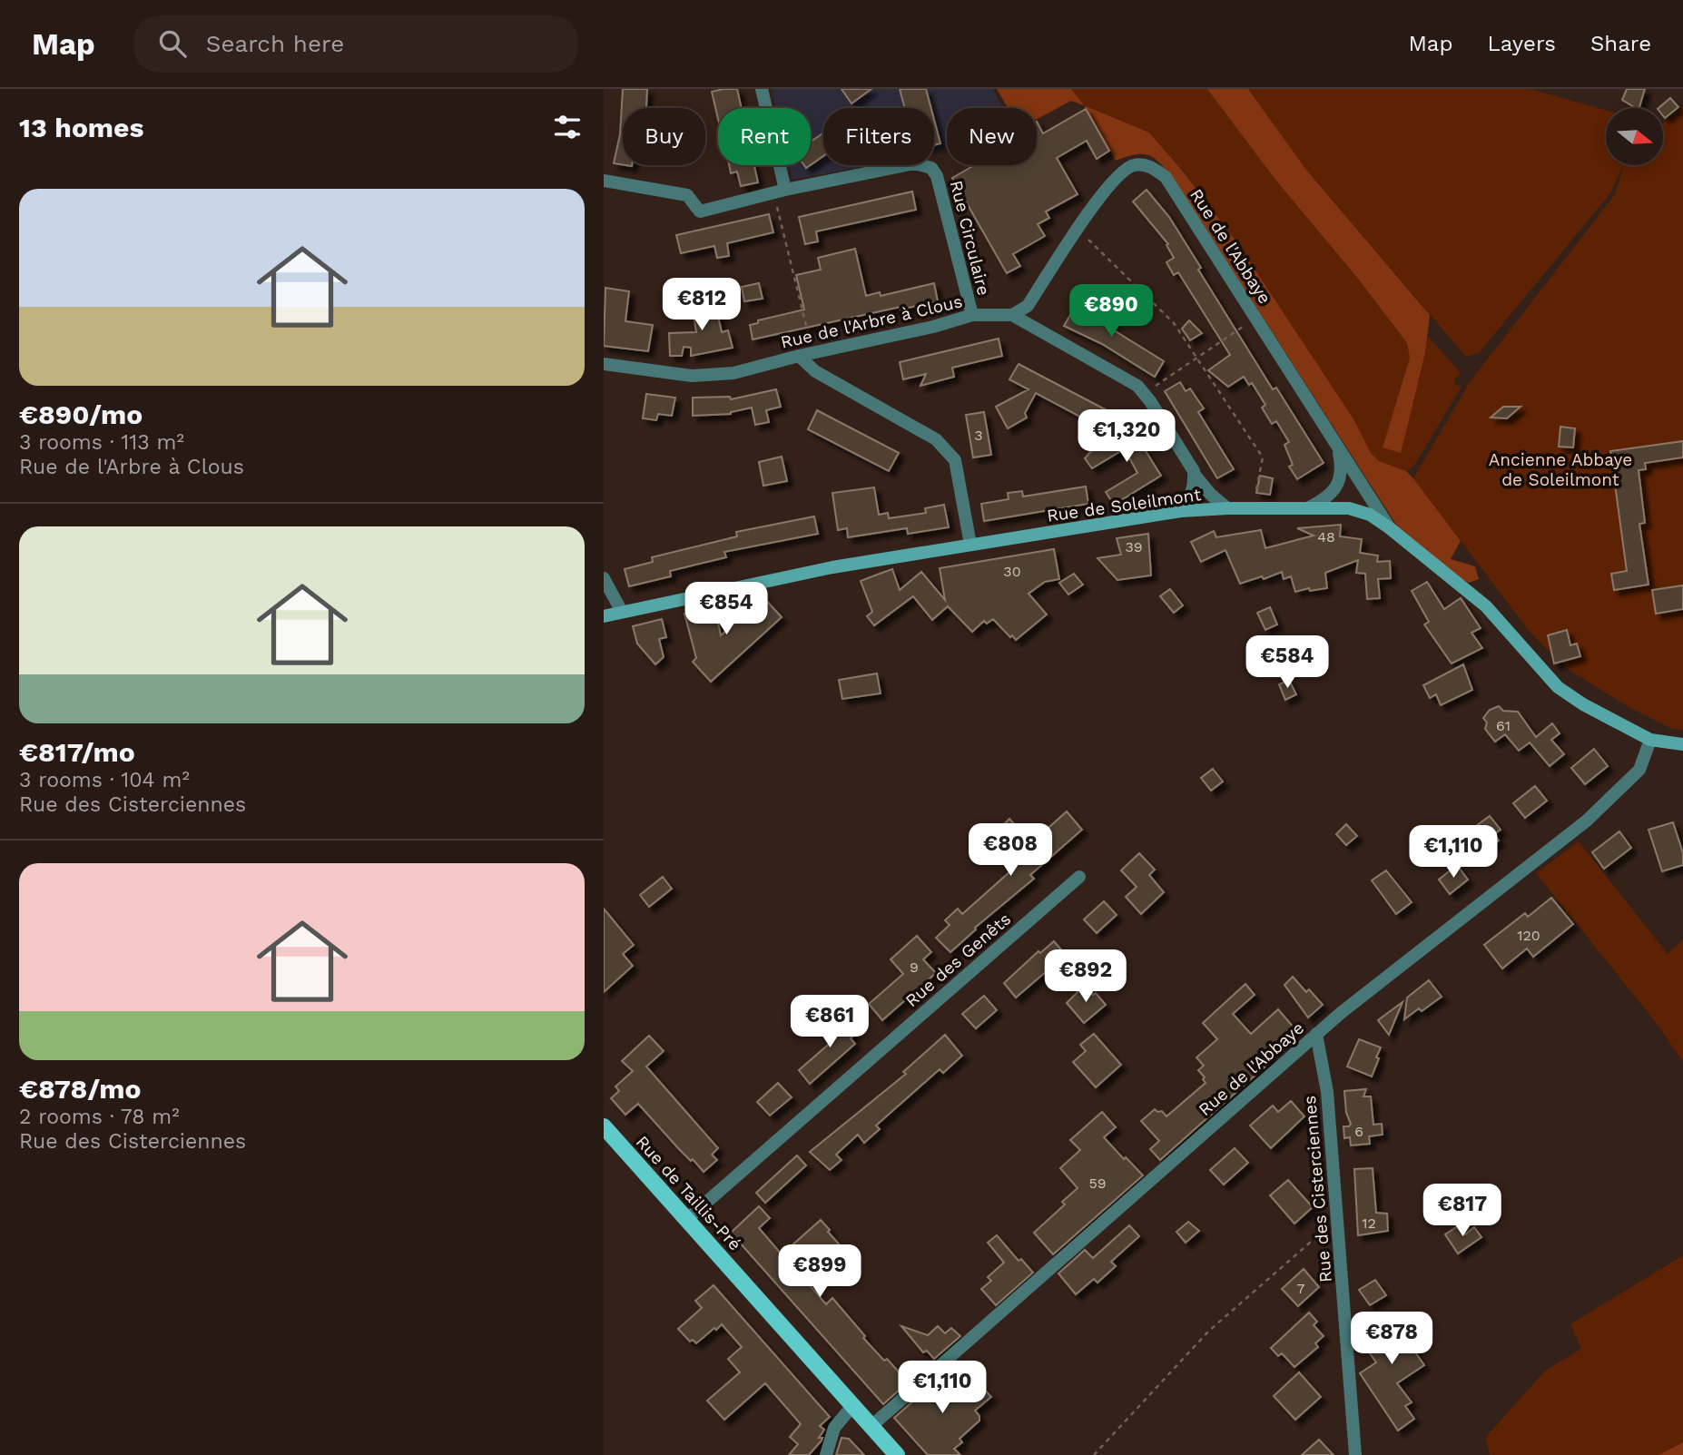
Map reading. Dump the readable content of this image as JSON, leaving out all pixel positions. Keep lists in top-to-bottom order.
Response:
{
  "streets": {
    "main road": ["Rue de Taillis-Pré"],
    "street": [
      "Rue Circulaire",
      "Rue de l'Abbaye",
      "Rue de l'Arbre à Clous",
      "Rue de Soleilmont",
      "Rue des Genêts",
      "Rue des Cisterciennes"
    ]
  },
  "crossings": [
    ["Rue Circulaire", "Rue de l'Arbre à Clous"],
    ["Rue de l'Abbaye", "Rue de l'Arbre à Clous"],
    ["Rue de l'Abbaye", "Rue de Soleilmont"],
    ["Rue de l'Abbaye", "Rue des Cisterciennes"],
    ["Rue de l'Abbaye", "Rue de Taillis-Pré"],
    ["Rue de l'Arbre à Clous", "Rue de Soleilmont"],
    ["Rue des Genêts", "Rue de Taillis-Pré"]
  ],
  "parks": ["Ancienne Abbaye de Soleilmont"],
  "house_numbers": [
    "3",
    "48",
    "39",
    "30",
    "61",
    "120",
    "9",
    "6",
    "59",
    "12",
    "7"
  ],
  "north": "right",
  "page": {
    "header": "Map",
    "search": "Search here",
    "nav": ["Map", "Layers", "Share"],
    "heading": "13 homes",
    "chip": [
      "Buy",
      "Rent",
      "Filters",
      "New"
    ],
    "list": [
      {
        "name": "€890/mo",
        "note": "3 rooms · 113 m² · Rue de l'Arbre à Clous"
      },
      {
        "name": "€817/mo",
        "note": "3 rooms · 104 m² · Rue des Cisterciennes"
      },
      {
        "name": "€878/mo",
        "note": "2 rooms · 78 m² · Rue des Cisterciennes"
      }
    ],
    "price": [
      "€812",
      "€890",
      "€1,320",
      "€854",
      "€584",
      "€808",
      "€1,110",
      "€892",
      "€861",
      "€817",
      "€899",
      "€878",
      "€1,110"
    ]
  }
}
